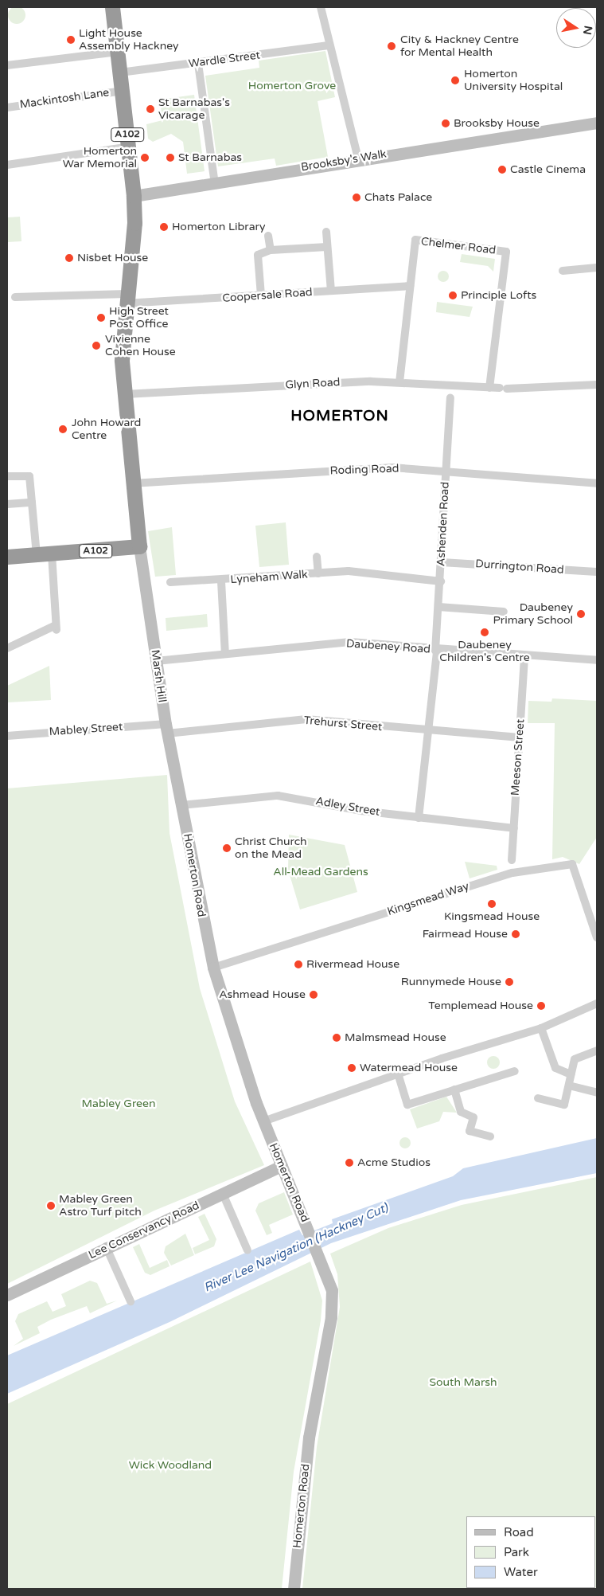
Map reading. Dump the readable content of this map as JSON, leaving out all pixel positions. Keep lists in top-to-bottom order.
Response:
{
  "streets": {
    "highway": ["A102"],
    "main road": [
      "Brooksby's Walk",
      "Marsh Hill",
      "Homerton Road",
      "Lee Conservancy Road"
    ],
    "street": [
      "Wardle Street",
      "Mackintosh Lane",
      "Chelmer Road",
      "Coopersale Road",
      "Glyn Road",
      "Roding Road",
      "Ashenden Road",
      "Durrington Road",
      "Lyneham Walk",
      "Daubeney Road",
      "Trehurst Street",
      "Mabley Street",
      "Meeson Street",
      "Adley Street",
      "Kingsmead Way"
    ]
  },
  "crossings": [
    ["Wardle Street", "A102"],
    ["Mackintosh Lane", "A102"],
    ["A102", "Brooksby's Walk"],
    ["A102", "Coopersale Road"],
    ["A102", "Glyn Road"],
    ["A102", "Roding Road"],
    ["A102", "Marsh Hill"],
    ["Chelmer Road", "Coopersale Road"],
    ["Chelmer Road", "Glyn Road"],
    ["Roding Road", "Ashenden Road"],
    ["Ashenden Road", "Durrington Road"],
    ["Ashenden Road", "Lyneham Walk"],
    ["Ashenden Road", "Daubeney Road"],
    ["Ashenden Road", "Trehurst Street"],
    ["Ashenden Road", "Adley Street"],
    ["Lyneham Walk", "Daubeney Road"],
    ["Daubeney Road", "Marsh Hill"],
    ["Daubeney Road", "Meeson Street"],
    ["Marsh Hill", "Trehurst Street"],
    ["Marsh Hill", "Mabley Street"],
    ["Marsh Hill", "Adley Street"],
    ["Marsh Hill", "Homerton Road"],
    ["Trehurst Street", "Mabley Street"],
    ["Trehurst Street", "Meeson Street"],
    ["Meeson Street", "Adley Street"],
    ["Adley Street", "Homerton Road"],
    ["Homerton Road", "Kingsmead Way"],
    ["Homerton Road", "Lee Conservancy Road"]
  ],
  "districts": ["HOMERTON"],
  "water": ["River Lee Navigation (Hackney Cut)"],
  "parks": [
    "Homerton Grove",
    "All-Mead Gardens",
    "Mabley Green",
    "South Marsh",
    "Wick Woodland"
  ],
  "places": [
    "Light House Assembly Hackney",
    "City & Hackney Centre for Mental Health",
    "Homerton University Hospital",
    "St Barnabas's Vicarage",
    "Brooksby House",
    "Homerton War Memorial",
    "St Barnabas",
    "Castle Cinema",
    "Chats Palace",
    "Homerton Library",
    "Nisbet House",
    "Principle Lofts",
    "High Street Post Office",
    "Vivienne Cohen House",
    "John Howard Centre",
    "Daubeney Primary School",
    "Daubeney Children's Centre",
    "Christ Church on the Mead",
    "Kingsmead House",
    "Fairmead House",
    "Rivermead House",
    "Runnymede House",
    "Ashmead House",
    "Templemead House",
    "Malmsmead House",
    "Watermead House",
    "Acme Studios",
    "Mabley Green Astro Turf pitch"
  ],
  "legend": ["Road", "Park", "Water"],
  "north": "right"
}
